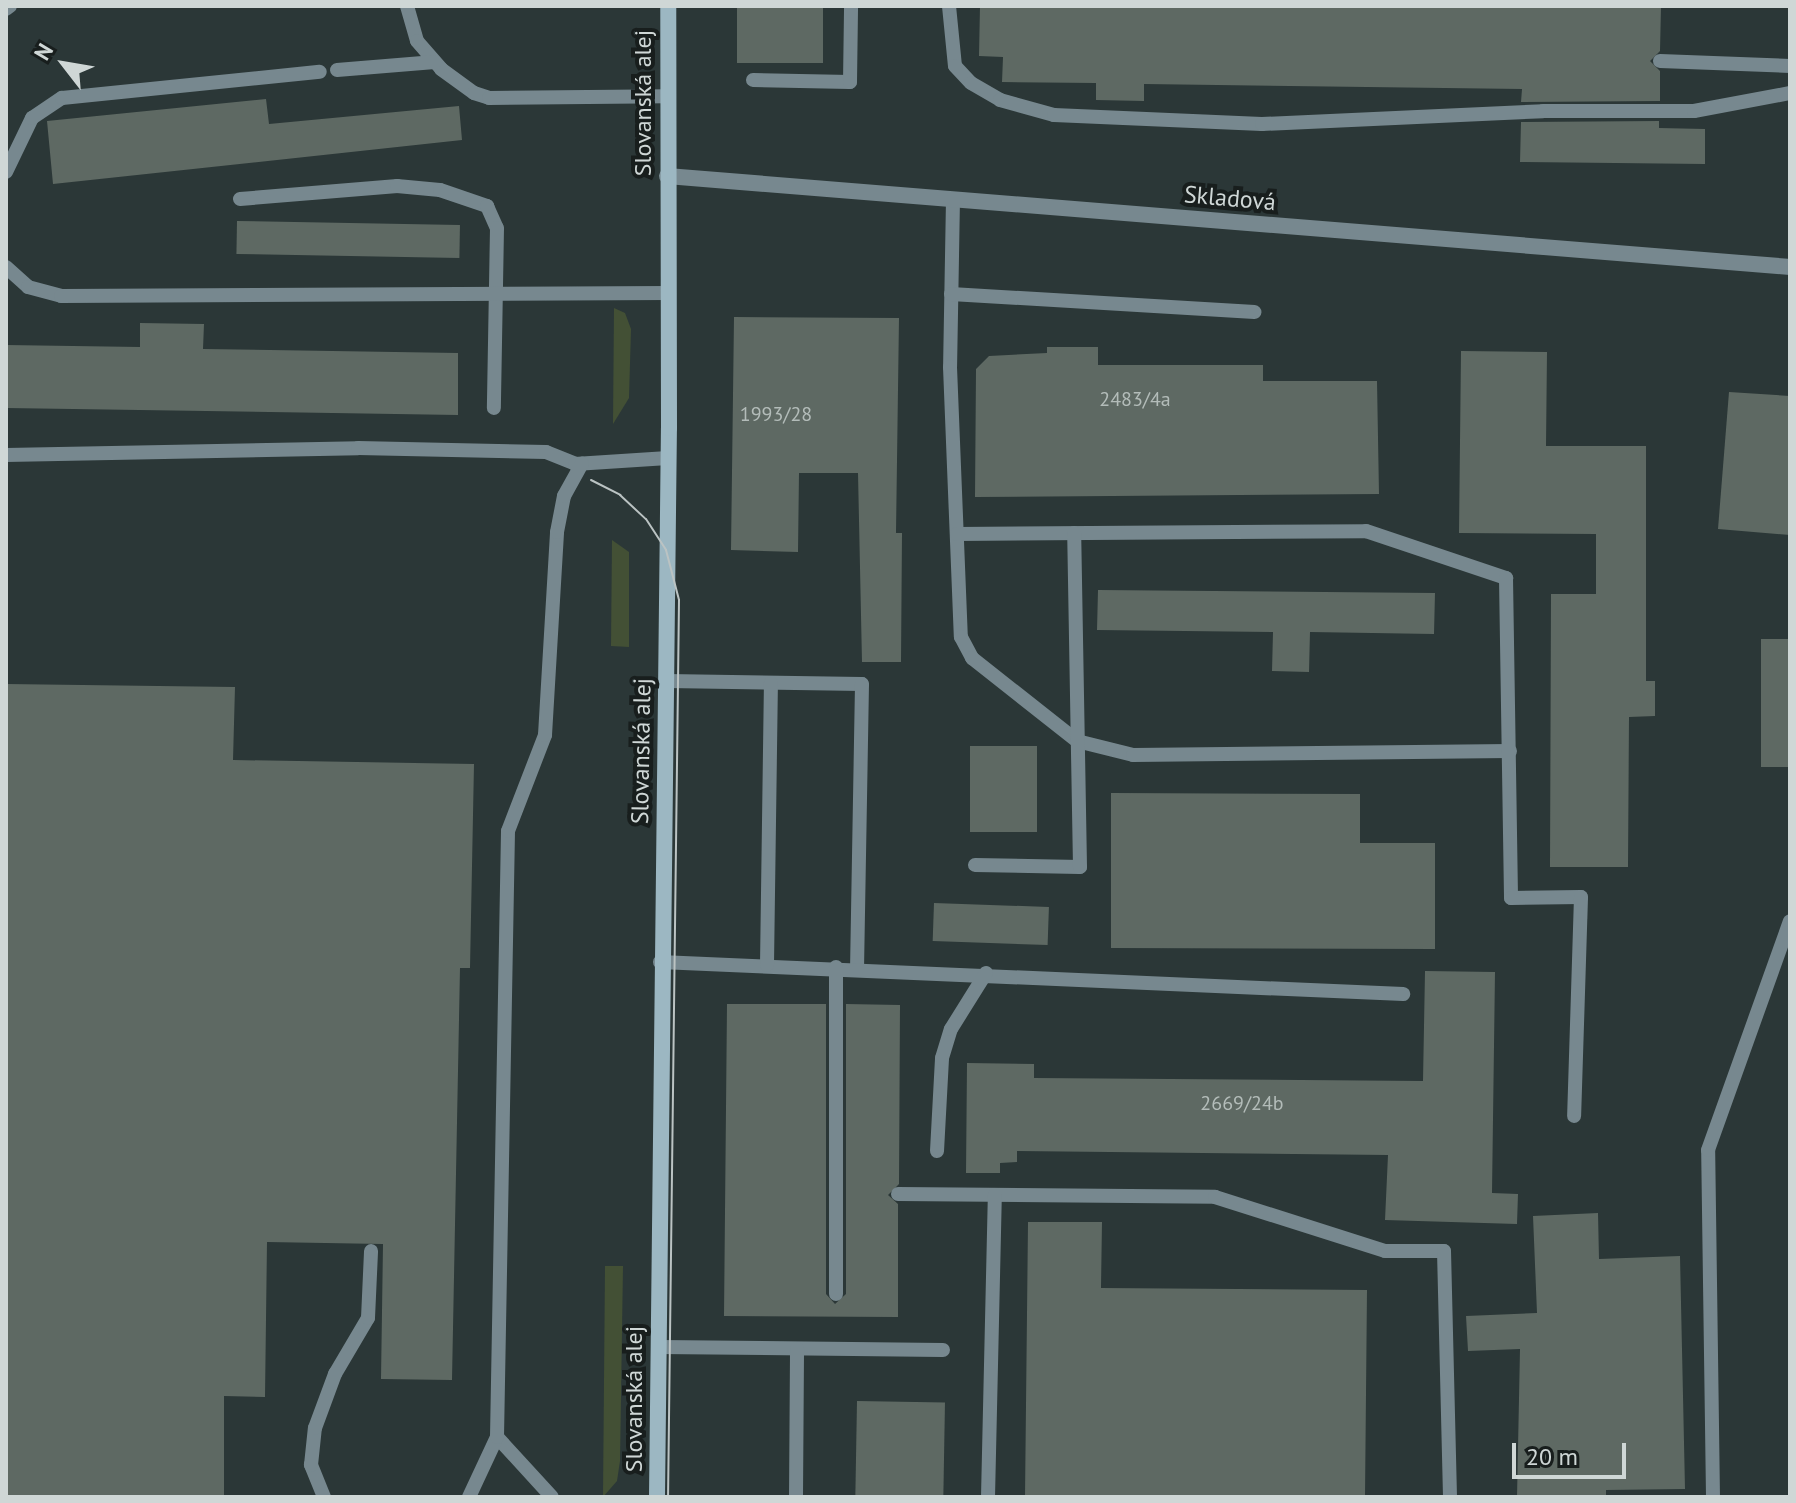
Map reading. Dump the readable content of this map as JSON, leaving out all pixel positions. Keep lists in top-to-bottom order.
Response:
{
  "streets": {
    "main road": ["Slovanská alej"],
    "street": ["Skladová"]
  },
  "crossings": [
    ["Slovanská alej", "Skladová"]
  ],
  "house_numbers": ["2483/4a", "1993/28", "2669/24b"],
  "scale_bar": "20 m",
  "north": "top left"
}
